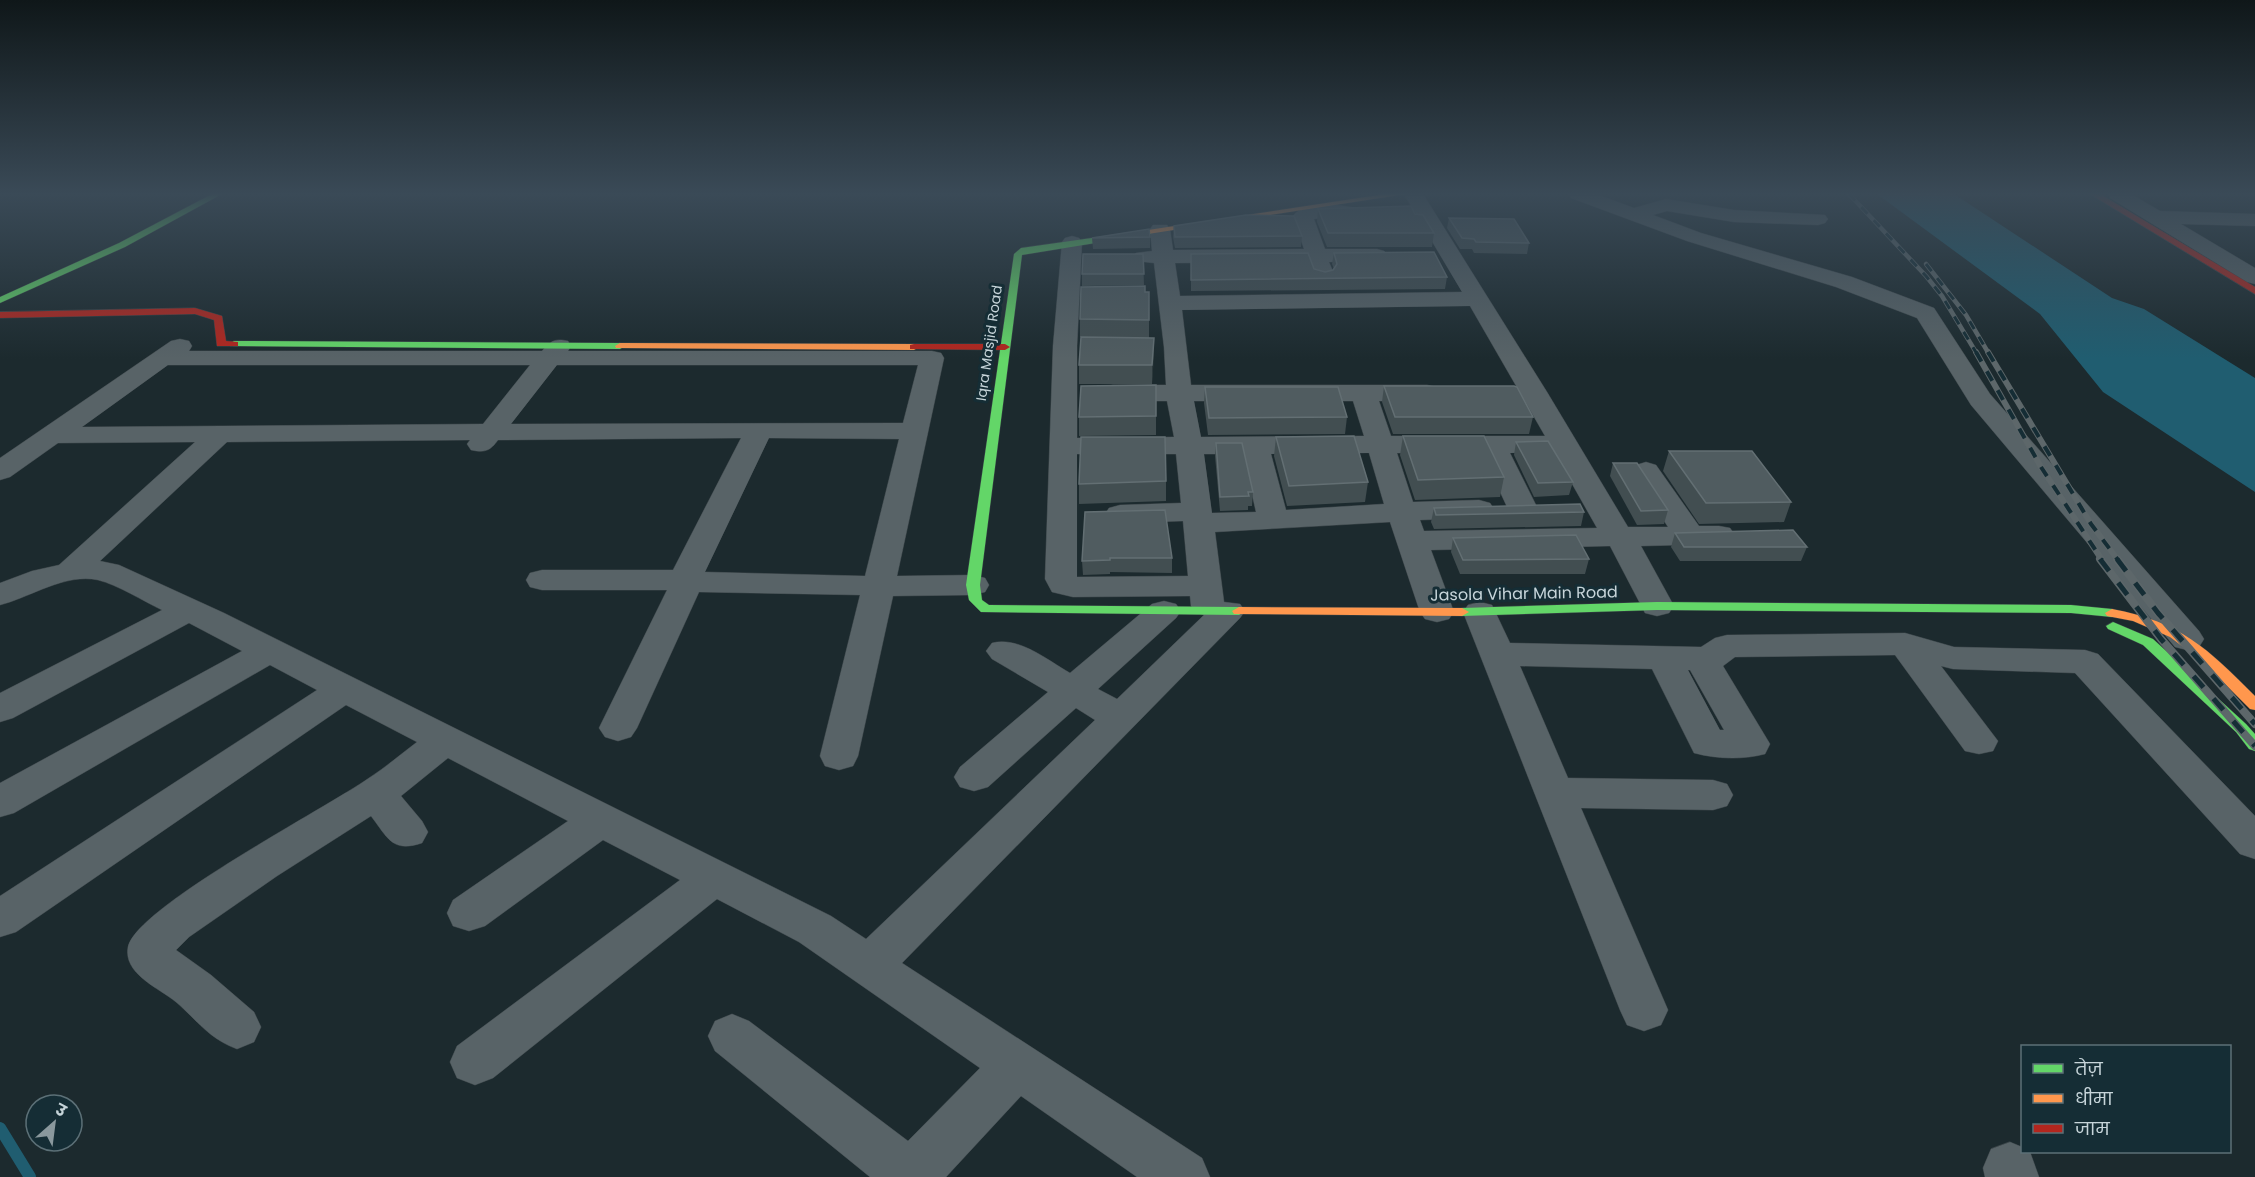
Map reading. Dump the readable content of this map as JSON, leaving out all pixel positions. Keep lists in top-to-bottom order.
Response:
{
  "streets": {
    "street": ["Iqra Masjid Road", "Jasola Vihar Main Road"]
  },
  "crossings": [
    ["Iqra Masjid Road", "Jasola Vihar Main Road"]
  ],
  "legend": ["तेज़", "धीमा", "जाम"],
  "north": "top right"
}
